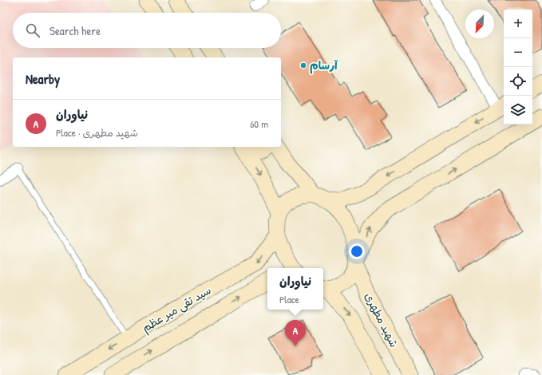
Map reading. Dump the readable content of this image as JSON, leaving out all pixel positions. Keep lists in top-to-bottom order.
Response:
{
  "streets": {
    "main road": ["سید تقی میر عظم", "شهید مطهری"]
  },
  "places": ["آرسام"],
  "north": "bottom left",
  "page": {
    "map_buttons": ["+", "−"],
    "search": "Search here",
    "heading": "Nearby",
    "list": [
      {
        "mark": "A",
        "name": "نیاوران",
        "note": "Place · شهید مطهری",
        "value": "60 m"
      }
    ],
    "popup": ["نیاوران", "Place"],
    "pins": "A"
  }
}
